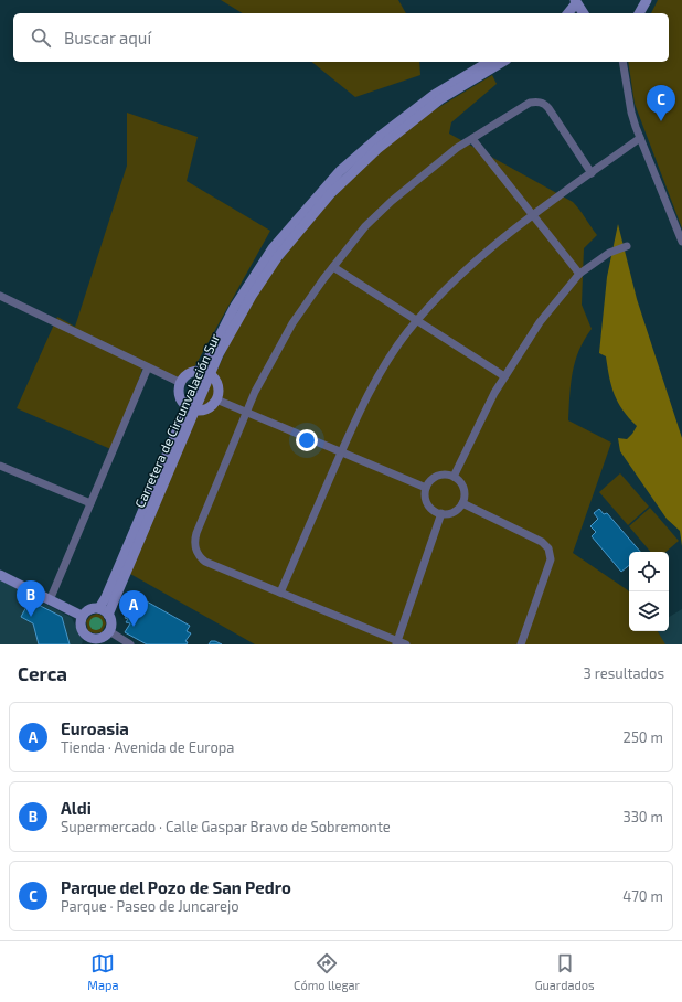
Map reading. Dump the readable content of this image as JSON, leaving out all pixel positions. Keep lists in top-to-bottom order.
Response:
{
  "streets": {
    "street": ["Carretera de Circunvalación Sur"]
  },
  "page": {
    "search": "Buscar aquí",
    "pins": ["C", "B", "A"],
    "heading": ["Cerca", "3 resultados"],
    "list": [
      {
        "mark": "A",
        "name": "Euroasia",
        "note": "Tienda · Avenida de Europa",
        "value": "250 m"
      },
      {
        "mark": "B",
        "name": "Aldi",
        "note": "Supermercado · Calle Gaspar Bravo de Sobremonte",
        "value": "330 m"
      },
      {
        "mark": "C",
        "name": "Parque del Pozo de San Pedro",
        "note": "Parque · Paseo de Juncarejo",
        "value": "470 m"
      }
    ],
    "nav": ["Mapa", "Cómo llegar", "Guardados"]
  }
}
